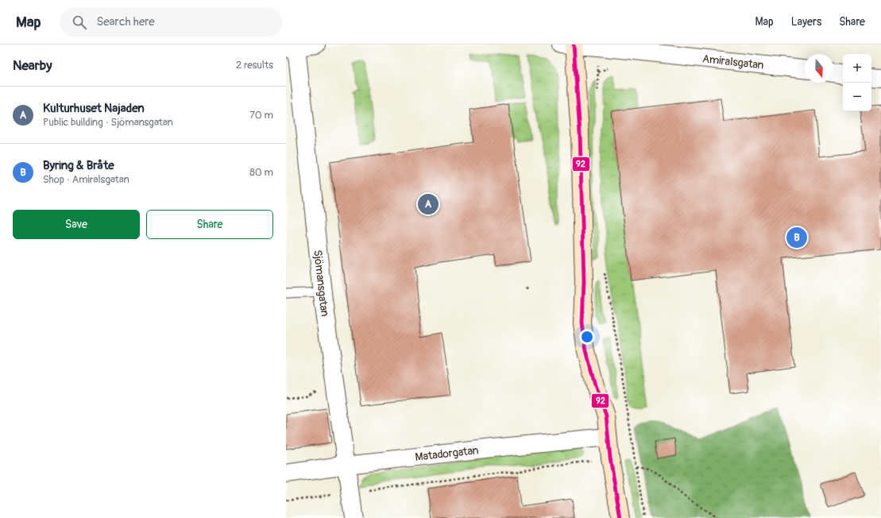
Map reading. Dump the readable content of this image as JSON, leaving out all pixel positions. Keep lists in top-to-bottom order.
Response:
{
  "streets": {
    "street": ["Amiralsgatan", "Sjömansgatan", "Matadorgatan"]
  },
  "crossings": [
    ["Sjömansgatan", "Matadorgatan"]
  ],
  "lines": ["transit line 92"],
  "north": "bottom",
  "page": {
    "header": "Map",
    "search": "Search here",
    "nav": ["Map", "Layers", "Share"],
    "heading": ["Nearby", "2 results"],
    "map_buttons": ["+", "−"],
    "list": [
      {
        "mark": "A",
        "name": "Kulturhuset Najaden",
        "note": "Public building · Sjömansgatan",
        "value": "70 m"
      },
      {
        "mark": "B",
        "name": "Byring & Bråte",
        "note": "Shop · Amiralsgatan",
        "value": "80 m"
      }
    ],
    "pins": ["A", "B"],
    "buttons": ["Save", "Share"]
  }
}
